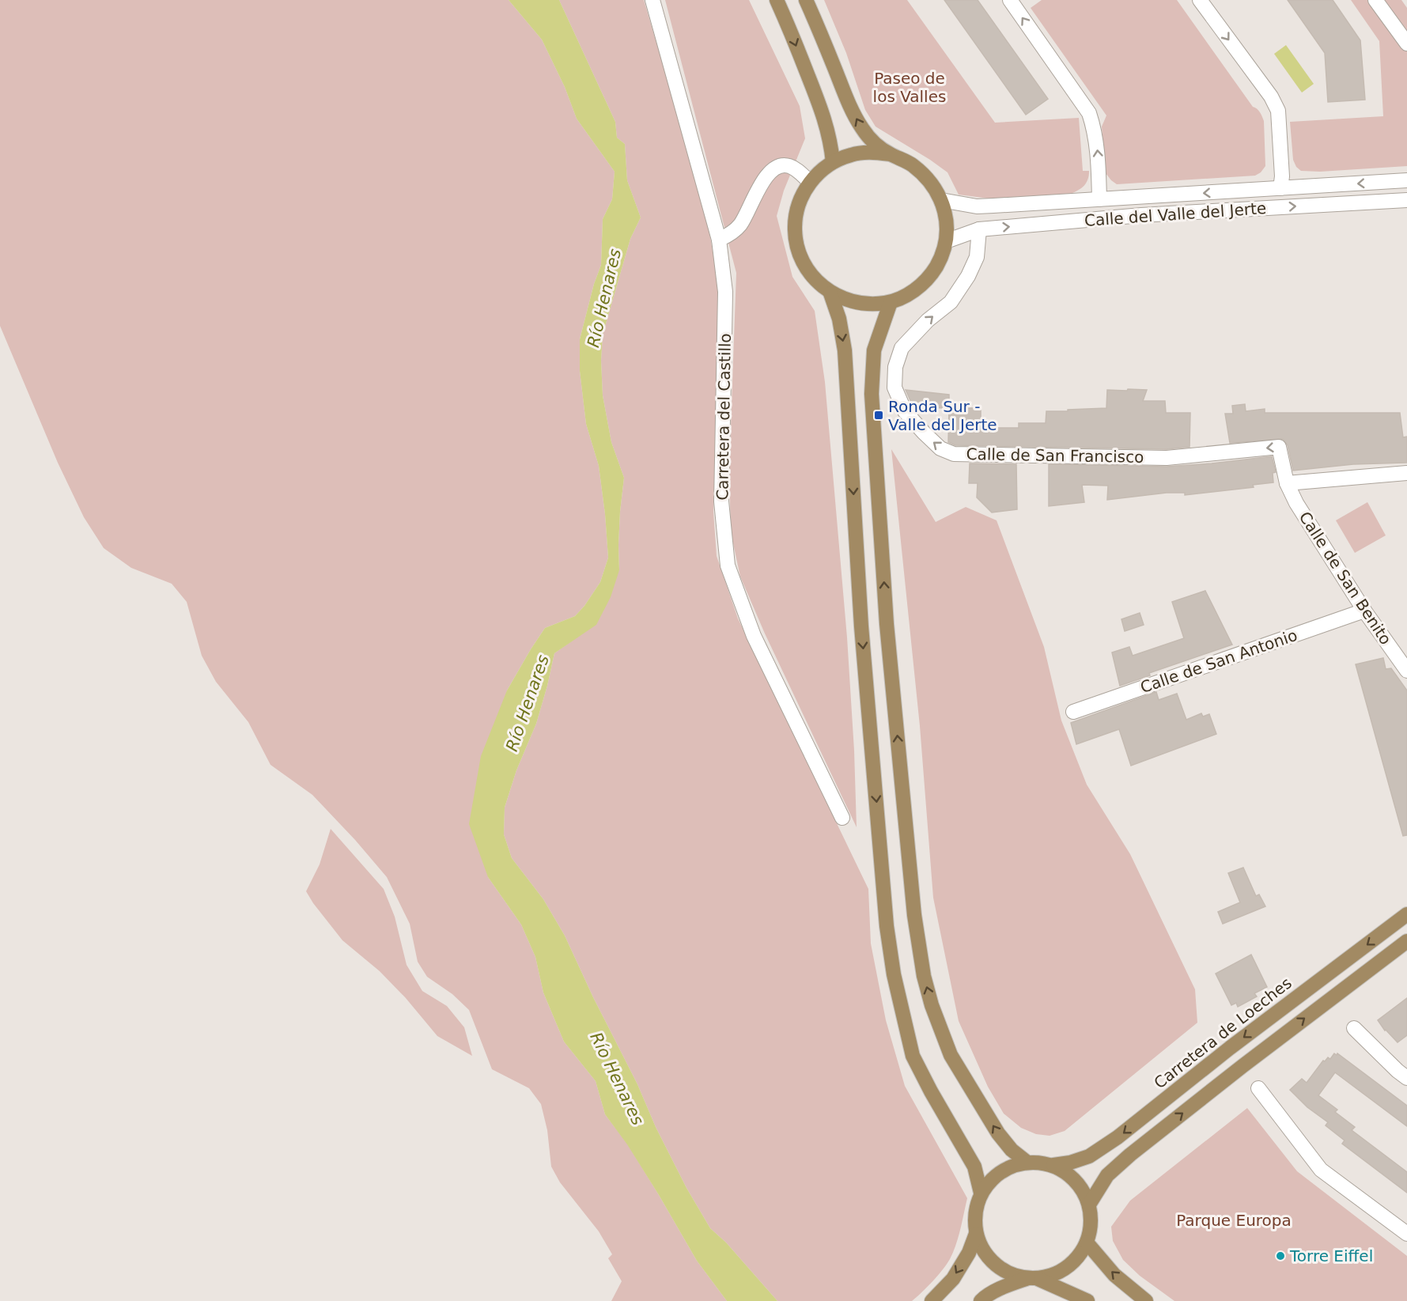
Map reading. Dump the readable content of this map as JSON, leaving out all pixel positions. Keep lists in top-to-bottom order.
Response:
{
  "streets": {
    "main road": ["Carretera de Loeches"],
    "street": [
      "Calle del Valle del Jerte",
      "Carretera del Castillo",
      "Calle de San Francisco",
      "Calle de San Benito",
      "Calle de San Antonio"
    ]
  },
  "crossings": [
    ["Calle del Valle del Jerte", "Calle de San Francisco"],
    ["Calle de San Francisco", "Calle de San Benito"],
    ["Calle de San Benito", "Calle de San Antonio"]
  ],
  "water": ["Río Henares"],
  "parks": ["Paseo de los Valles", "Parque Europa"],
  "places": {
    "transit": ["Ronda Sur - Valle del Jerte"],
    "other": ["Torre Eiffel"]
  }
}
